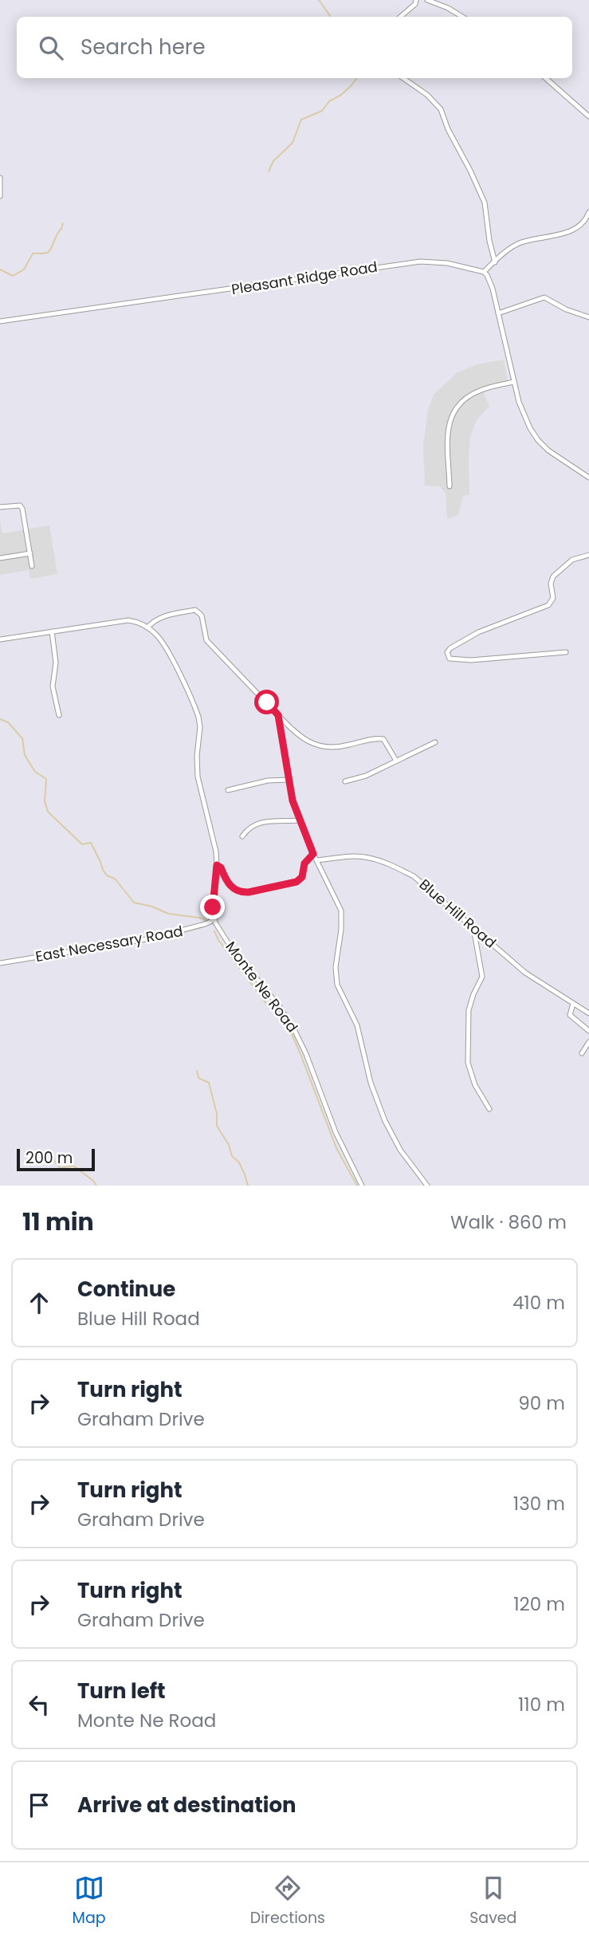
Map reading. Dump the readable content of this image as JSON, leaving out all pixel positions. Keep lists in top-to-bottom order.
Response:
{
  "streets": {
    "street": [
      "Pleasant Ridge Road",
      "Blue Hill Road",
      "East Necessary Road",
      "Monte Ne Road"
    ]
  },
  "crossings": [
    ["East Necessary Road", "Monte Ne Road"]
  ],
  "scale_bar": "200 m",
  "page": {
    "search": "Search here",
    "scale": "200 m",
    "heading": ["11 min", "Walk · 860 m"],
    "list": [
      ["Continue", "Blue Hill Road", "410 m"],
      ["Turn right", "Graham Drive", "90 m"],
      ["Turn right", "Graham Drive", "130 m"],
      ["Turn right", "Graham Drive", "120 m"],
      ["Turn left", "Monte Ne Road", "110 m"],
      "Arrive at destination"
    ],
    "nav": ["Map", "Directions", "Saved"]
  }
}
